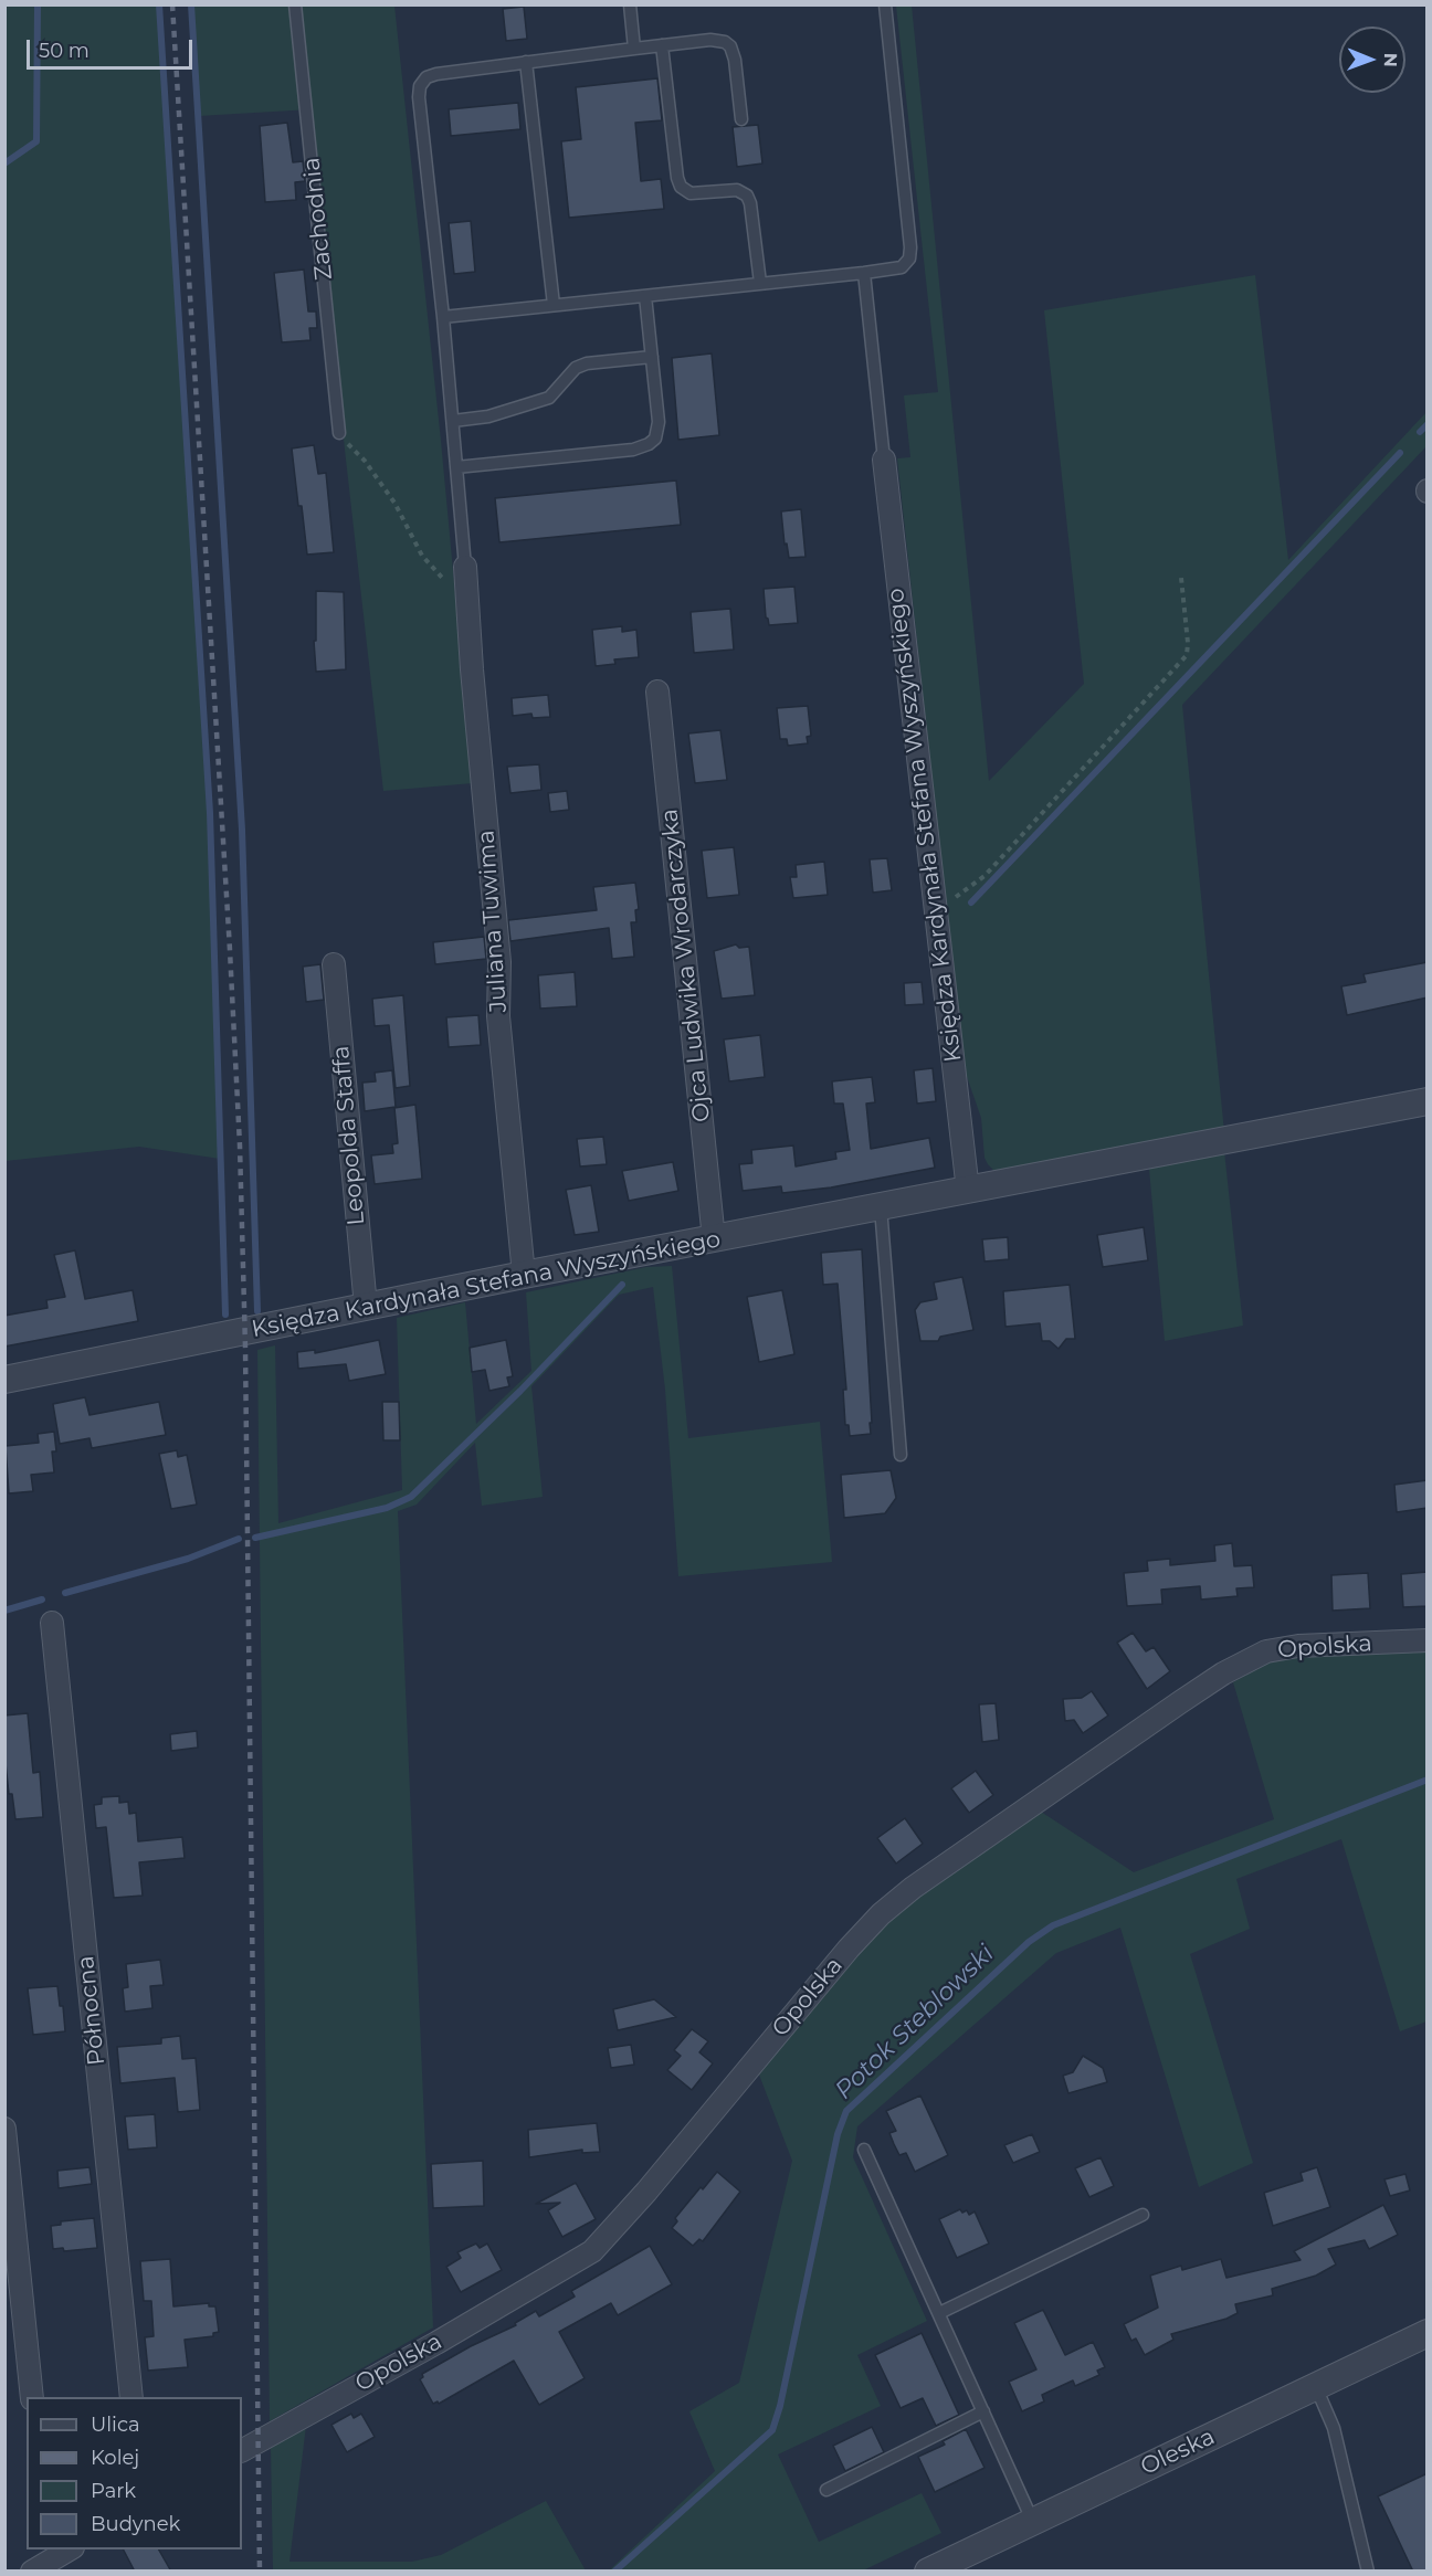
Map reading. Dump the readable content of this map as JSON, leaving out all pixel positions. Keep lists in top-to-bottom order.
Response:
{
  "streets": {
    "street": [
      "Księdza Kardynała Stefana Wyszyńskiego",
      "Juliana Tuwima",
      "Ojca Ludwika Wrodarczyka",
      "Leopolda Staffa",
      "Opolska",
      "Północna",
      "Oleska"
    ],
    "lane": ["Zachodnia"]
  },
  "crossings": [
    ["Księdza Kardynała Stefana Wyszyńskiego", "Juliana Tuwima"],
    ["Księdza Kardynała Stefana Wyszyńskiego", "Ojca Ludwika Wrodarczyka"],
    ["Księdza Kardynała Stefana Wyszyńskiego", "Leopolda Staffa"]
  ],
  "water": ["Potok Steblowski"],
  "legend": [
    "Ulica",
    "Kolej",
    "Park",
    "Budynek"
  ],
  "scale_bar": "50 m",
  "north": "right"
}
